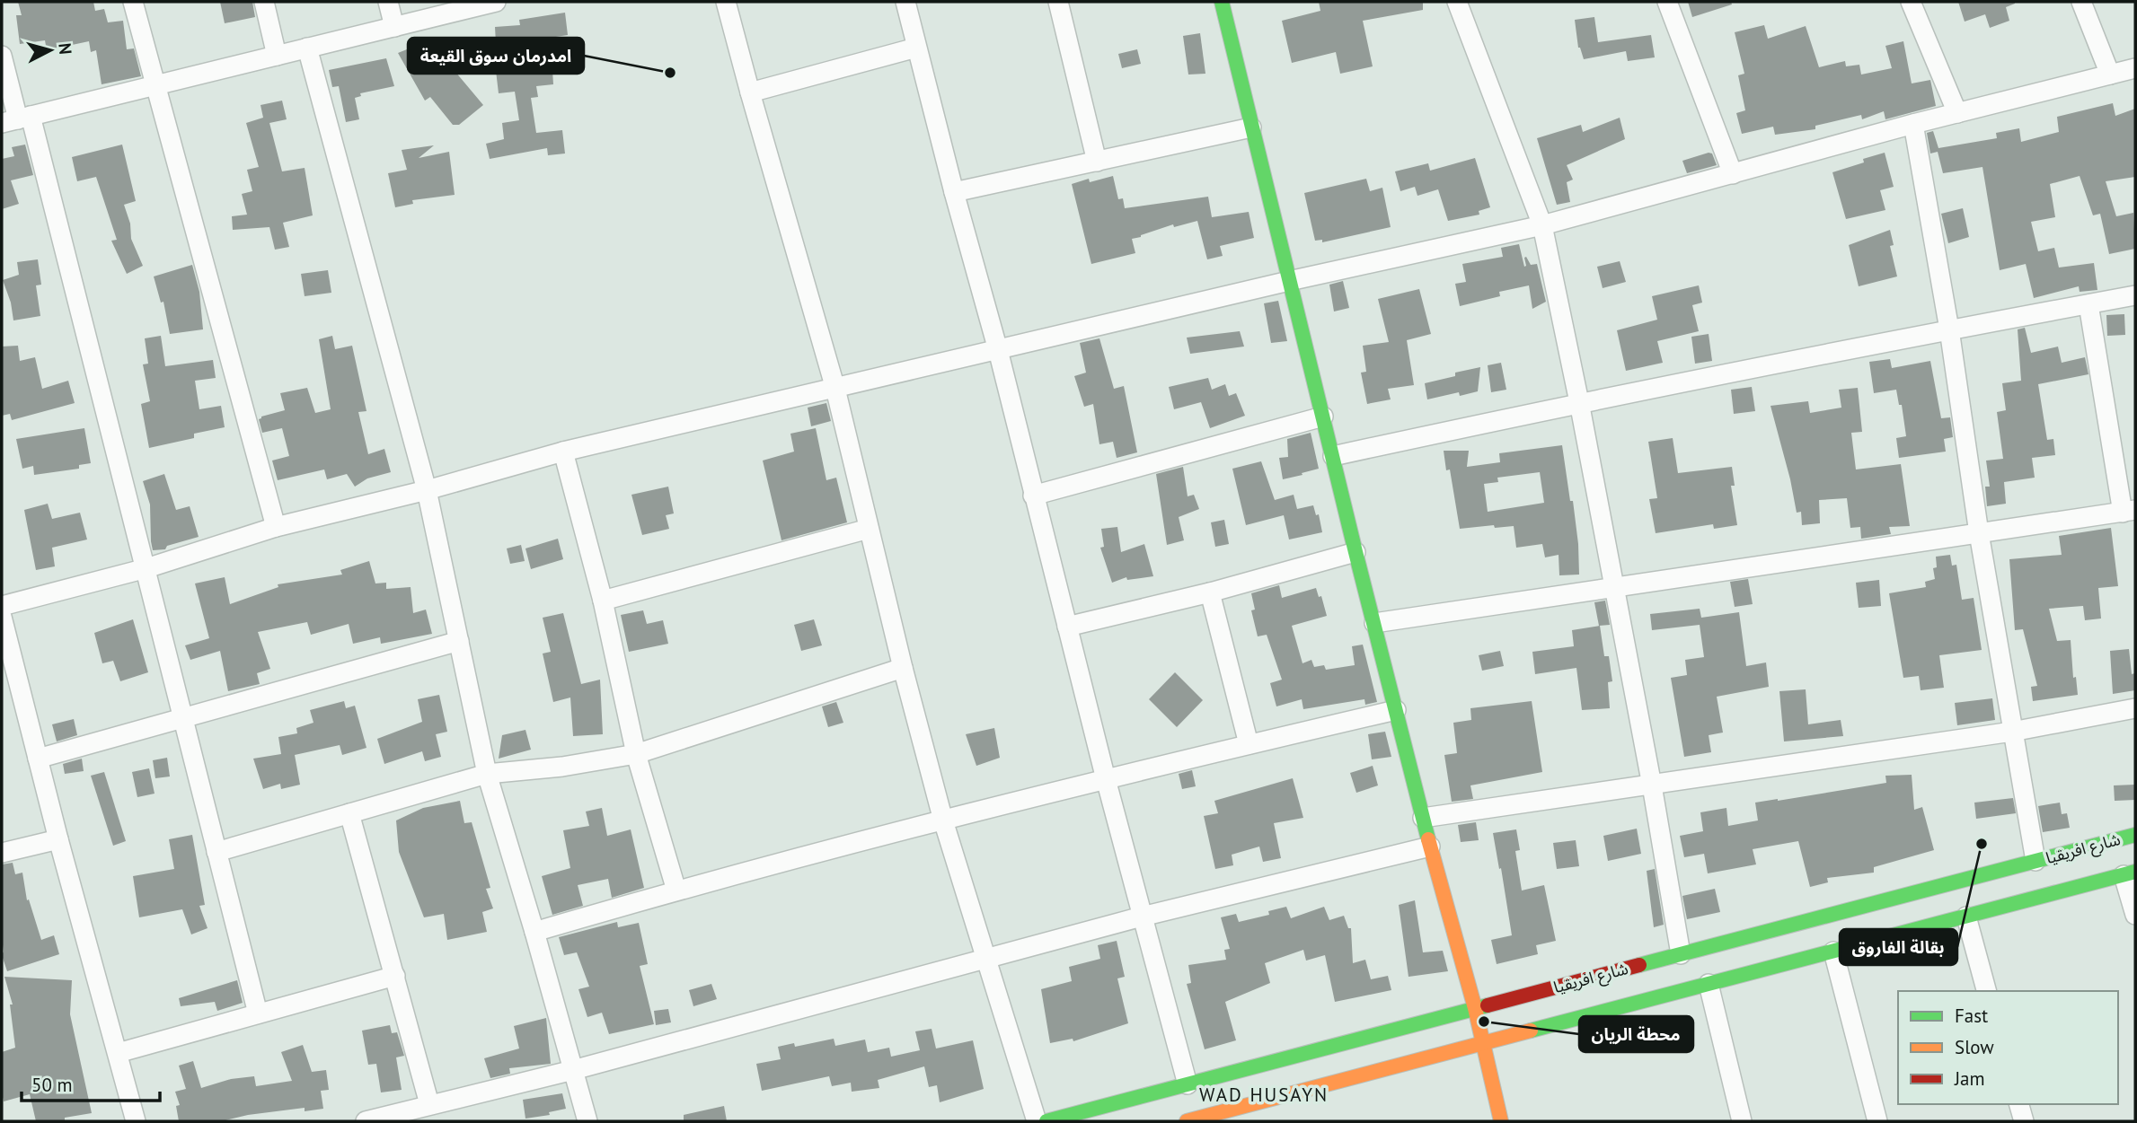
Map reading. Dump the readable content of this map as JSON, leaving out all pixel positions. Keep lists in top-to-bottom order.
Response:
{
  "streets": {
    "street": ["شارع افريقيا"]
  },
  "districts": ["WAD HUSAYN"],
  "places": ["امدرمان سوق القيعة", "بقالة الفاروق", "محطة الريان"],
  "legend": ["Fast", "Slow", "Jam"],
  "scale_bar": "50 m",
  "north": "right"
}
